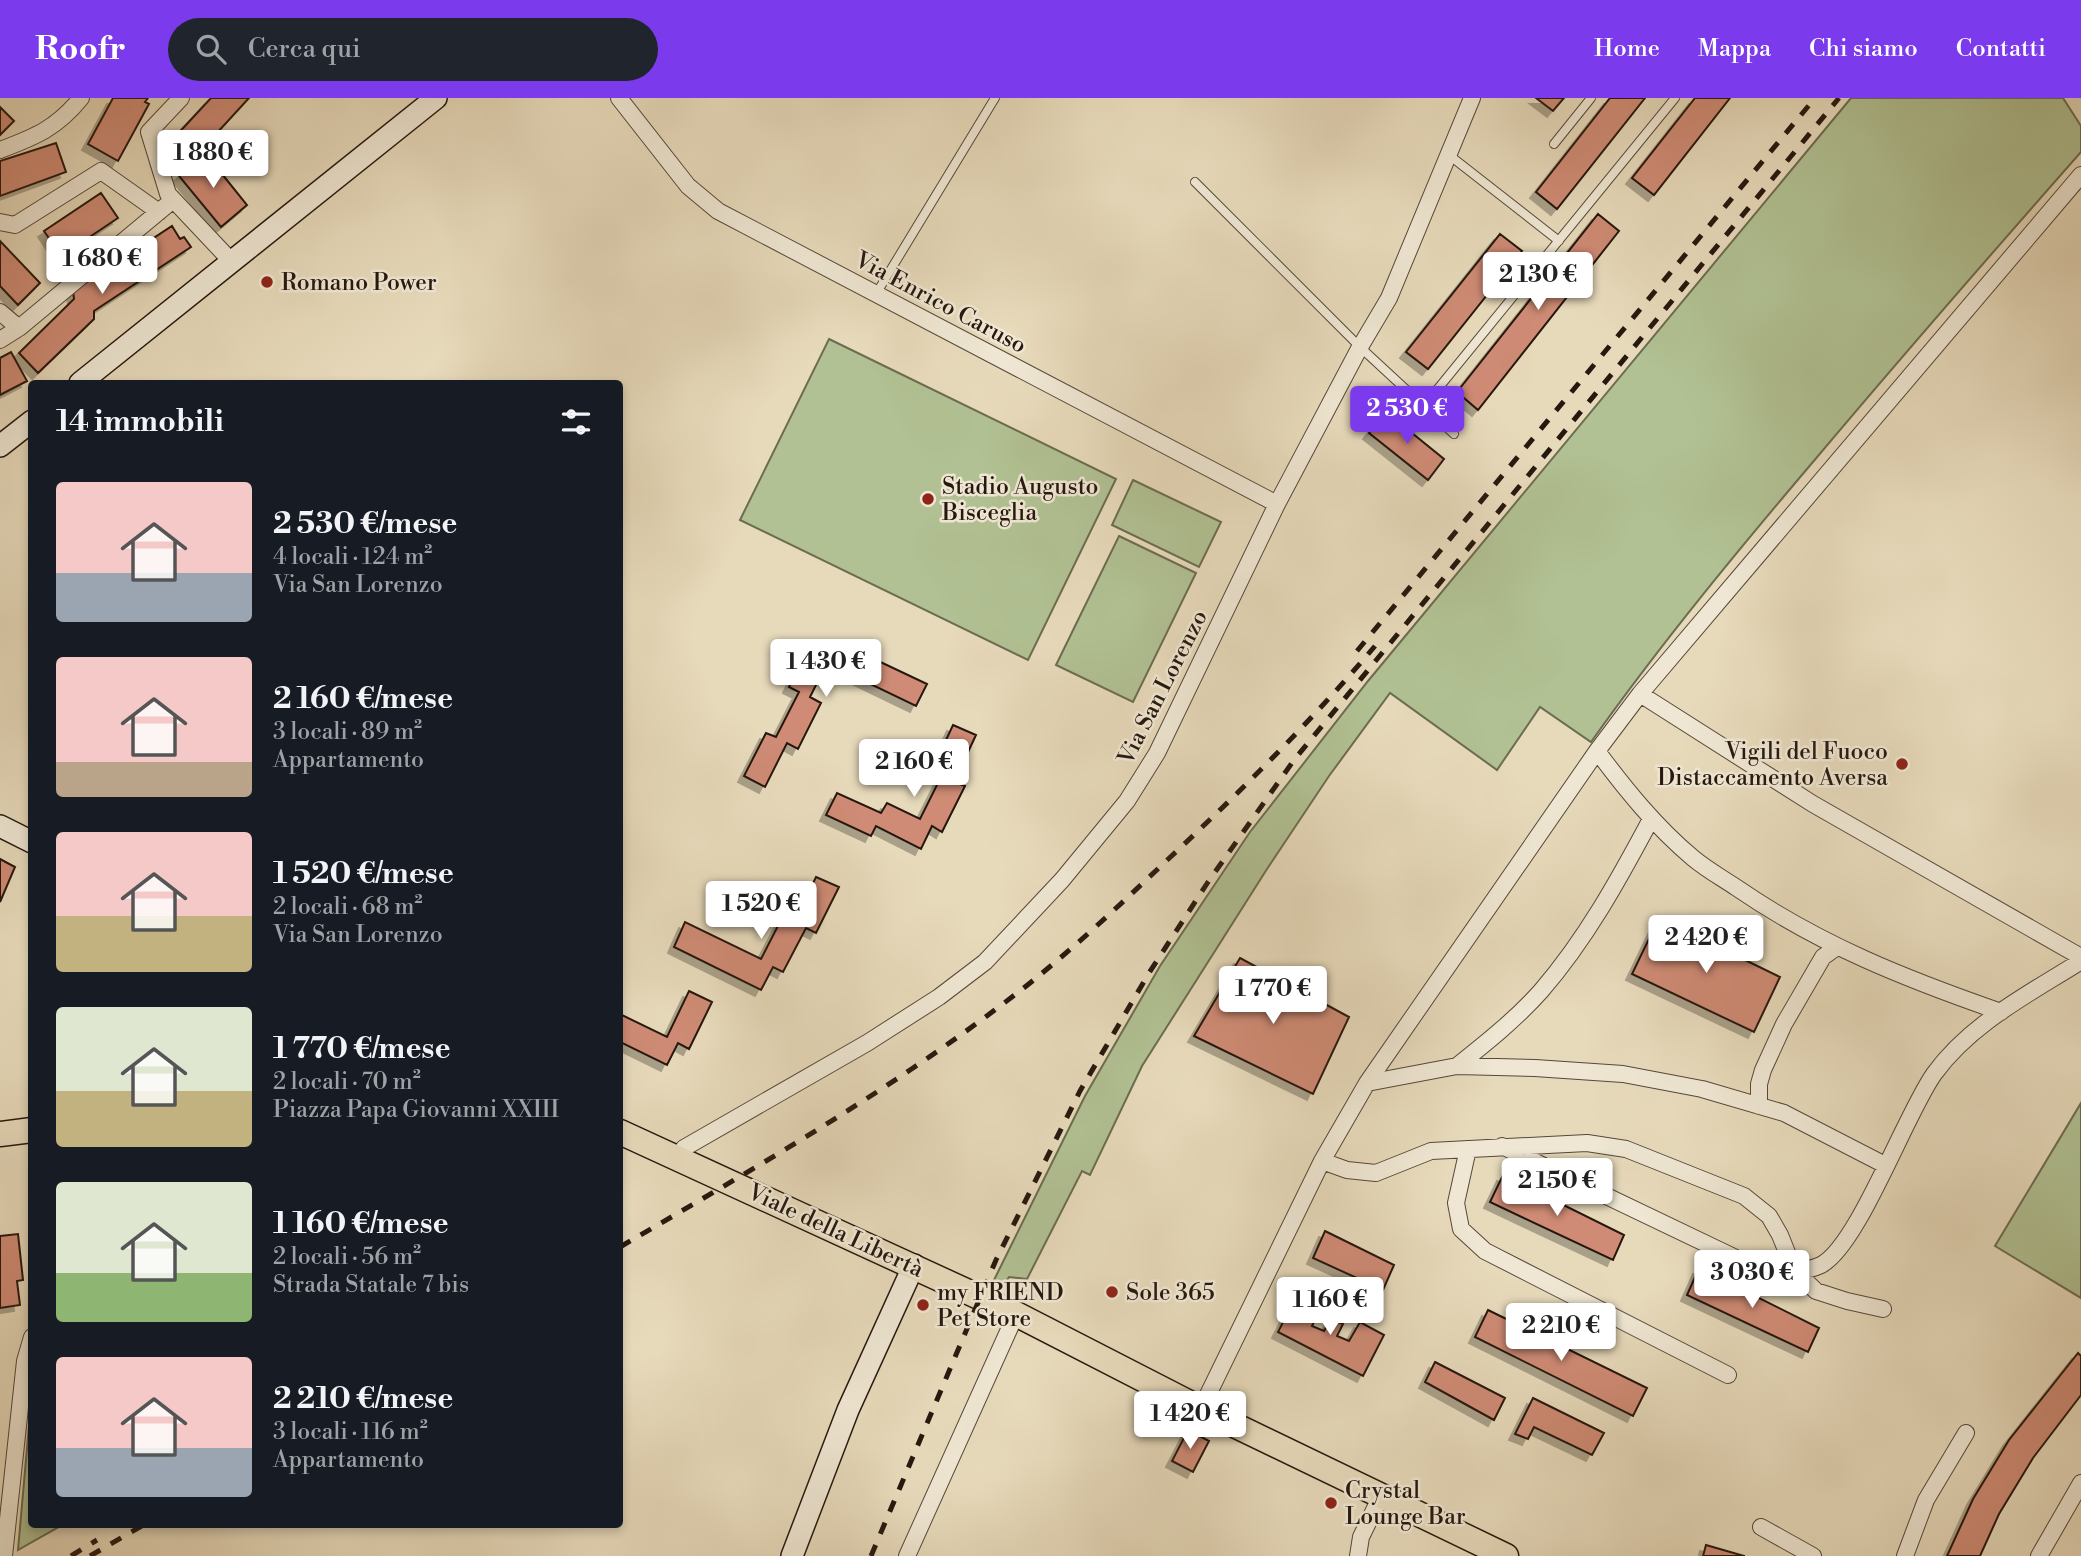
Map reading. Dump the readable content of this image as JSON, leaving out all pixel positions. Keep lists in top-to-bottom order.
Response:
{
  "streets": {
    "main road": ["Viale della Libertà"],
    "street": ["Via Enrico Caruso", "Via San Lorenzo"]
  },
  "crossings": [
    ["Via Enrico Caruso", "Via San Lorenzo"],
    ["Via San Lorenzo", "Viale della Libertà"]
  ],
  "places": [
    "Romano Power",
    "Stadio Augusto Bisceglia",
    "Vigili del Fuoco Distaccamento Aversa",
    "Sole 365",
    "my FRIEND Pet Store",
    "Crystal Lounge Bar"
  ],
  "page": {
    "header": "Roofr",
    "search": "Cerca qui",
    "nav": [
      "Home",
      "Mappa",
      "Chi siamo",
      "Contatti"
    ],
    "price": [
      "1 880 €",
      "1 680 €",
      "2 130 €",
      "2 530 €",
      "1 430 €",
      "2 160 €",
      "1 520 €",
      "2 420 €",
      "1 770 €",
      "2 150 €",
      "3 030 €",
      "1 160 €",
      "2 210 €",
      "1 420 €"
    ],
    "heading": "14 immobili",
    "list": [
      {
        "name": "2 530 €/mese",
        "note": "4 locali · 124 m² · Via San Lorenzo"
      },
      {
        "name": "2 160 €/mese",
        "note": "3 locali · 89 m² · Appartamento"
      },
      {
        "name": "1 520 €/mese",
        "note": "2 locali · 68 m² · Via San Lorenzo"
      },
      {
        "name": "1 770 €/mese",
        "note": "2 locali · 70 m² · Piazza Papa Giovanni XXIII"
      },
      {
        "name": "1 160 €/mese",
        "note": "2 locali · 56 m² · Strada Statale 7 bis"
      },
      {
        "name": "2 210 €/mese",
        "note": "3 locali · 116 m² · Appartamento"
      }
    ]
  }
}
